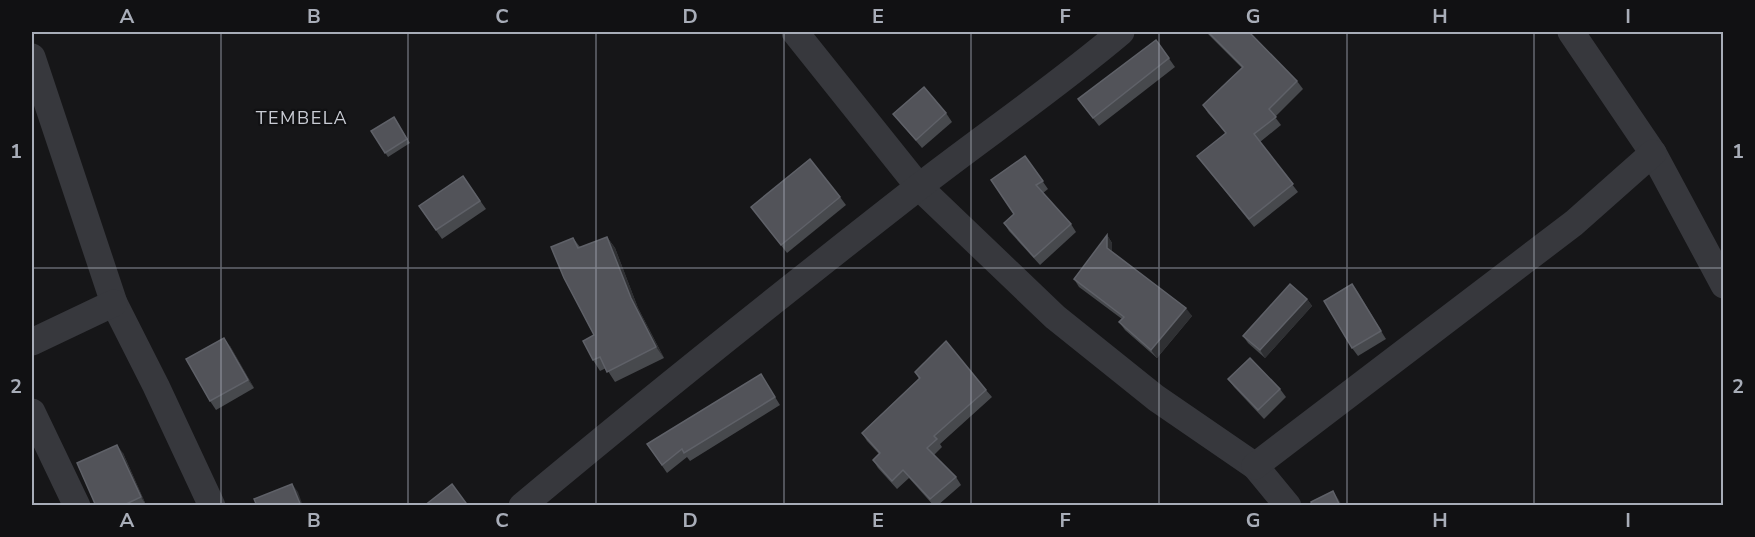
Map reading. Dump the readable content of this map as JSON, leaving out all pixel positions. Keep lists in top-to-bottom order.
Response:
{
  "districts": ["TEMBELA"],
  "grid": {
    "columns": [
      "A",
      "B",
      "C",
      "D",
      "E",
      "F",
      "G",
      "H",
      "I"
    ],
    "rows": ["1", "2"]
  }
}
